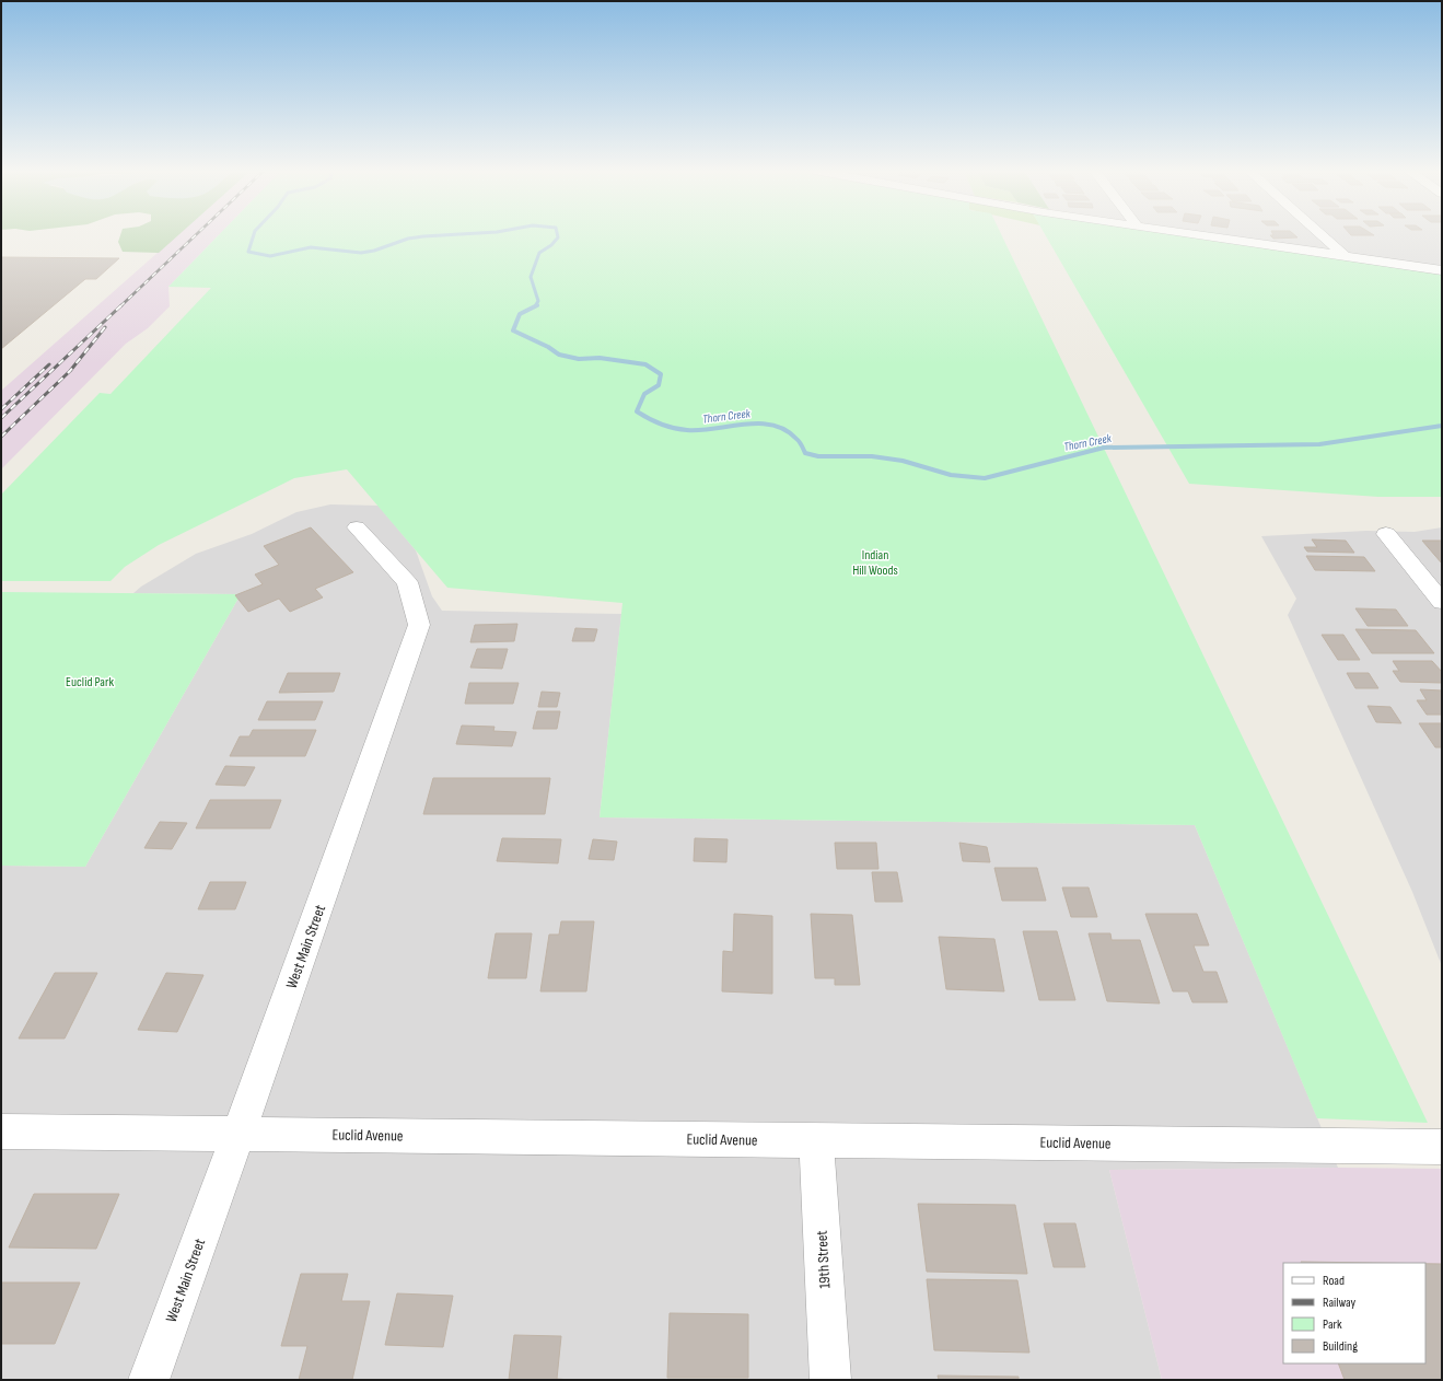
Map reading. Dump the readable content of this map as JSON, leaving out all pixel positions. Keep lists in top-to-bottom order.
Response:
{
  "streets": {
    "street": ["West Main Street", "Euclid Avenue", "19th Street"]
  },
  "crossings": [
    ["West Main Street", "Euclid Avenue"],
    ["Euclid Avenue", "19th Street"]
  ],
  "water": ["Thorn Creek"],
  "parks": ["Indian Hill Woods", "Euclid Park"],
  "legend": [
    "Road",
    "Railway",
    "Park",
    "Building"
  ]
}
